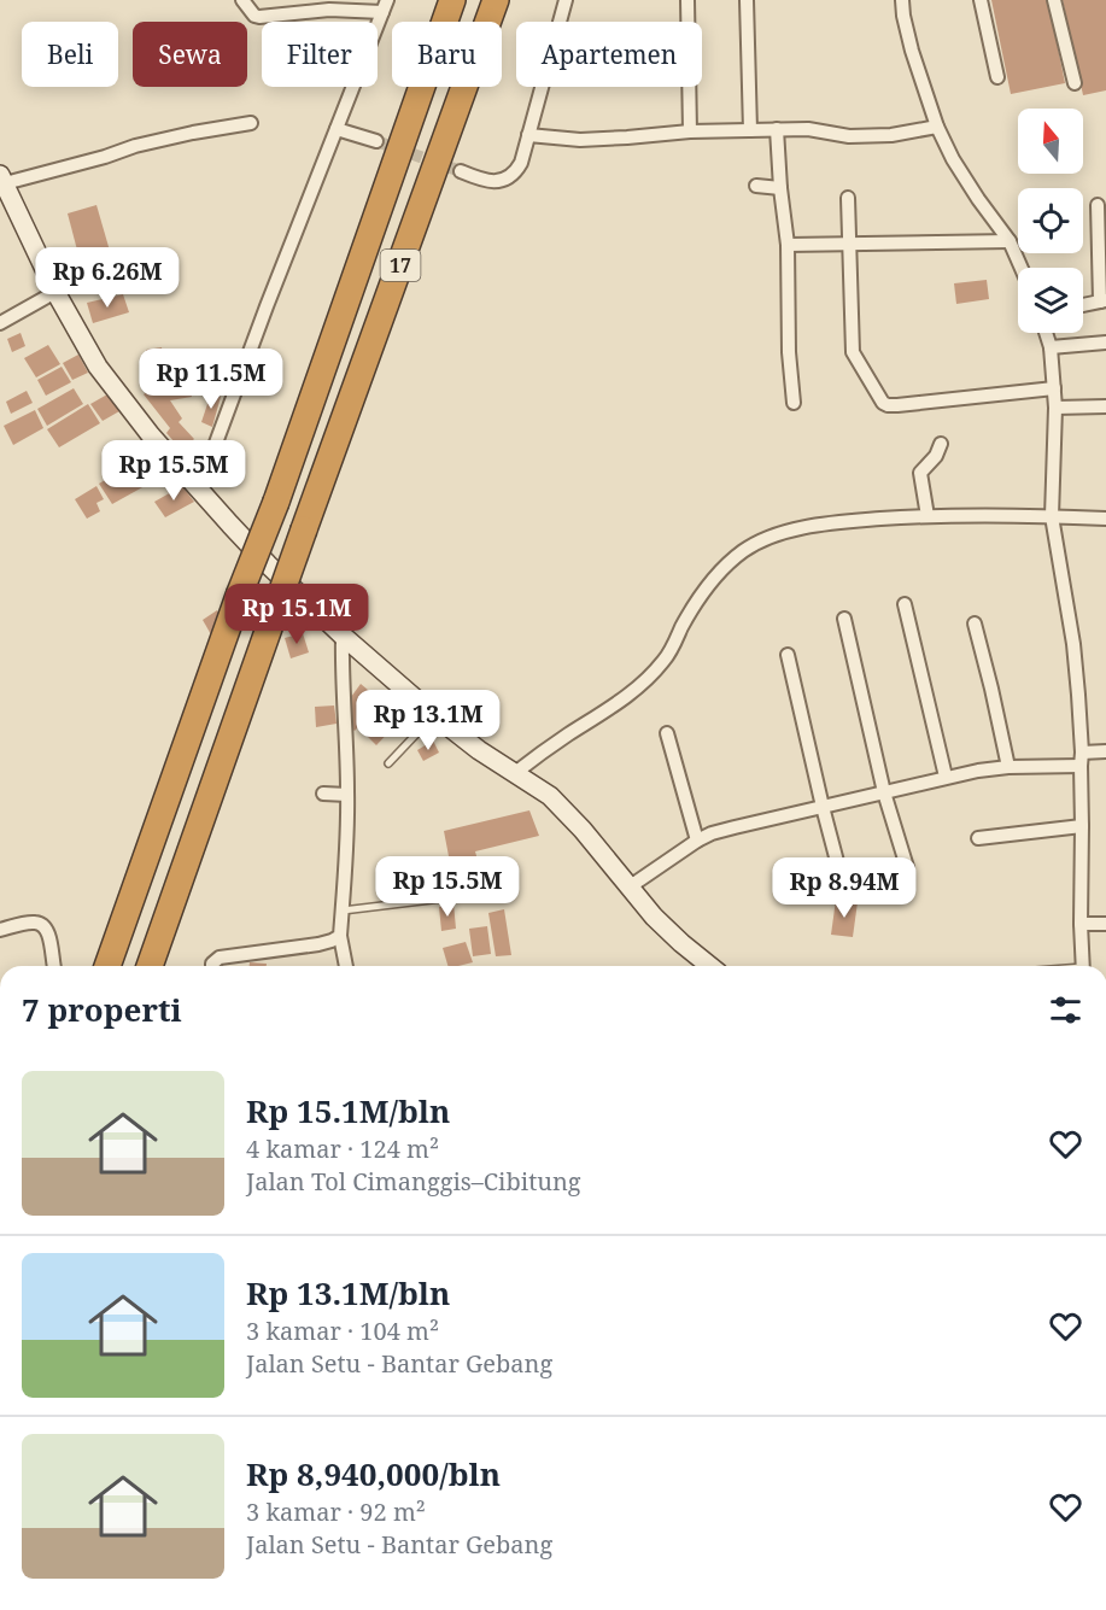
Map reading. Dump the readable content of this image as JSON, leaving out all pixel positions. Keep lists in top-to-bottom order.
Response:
{
  "streets": {
    "highway": ["17"]
  },
  "north": "top",
  "page": {
    "chip": [
      "Beli",
      "Sewa",
      "Filter",
      "Baru",
      "Apartemen"
    ],
    "price": [
      "Rp 6.26M",
      "Rp 11.5M",
      "Rp 15.5M",
      "Rp 15.1M",
      "Rp 13.1M",
      "Rp 15.5M",
      "Rp 8.94M"
    ],
    "heading": "7 properti",
    "list": [
      {
        "name": "Rp 15.1M/bln",
        "note": "4 kamar · 124 m² · Jalan Tol Cimanggis–Cibitung"
      },
      {
        "name": "Rp 13.1M/bln",
        "note": "3 kamar · 104 m² · Jalan Setu - Bantar Gebang"
      },
      {
        "name": "Rp 8,940,000/bln",
        "note": "3 kamar · 92 m² · Jalan Setu - Bantar Gebang"
      }
    ]
  }
}
